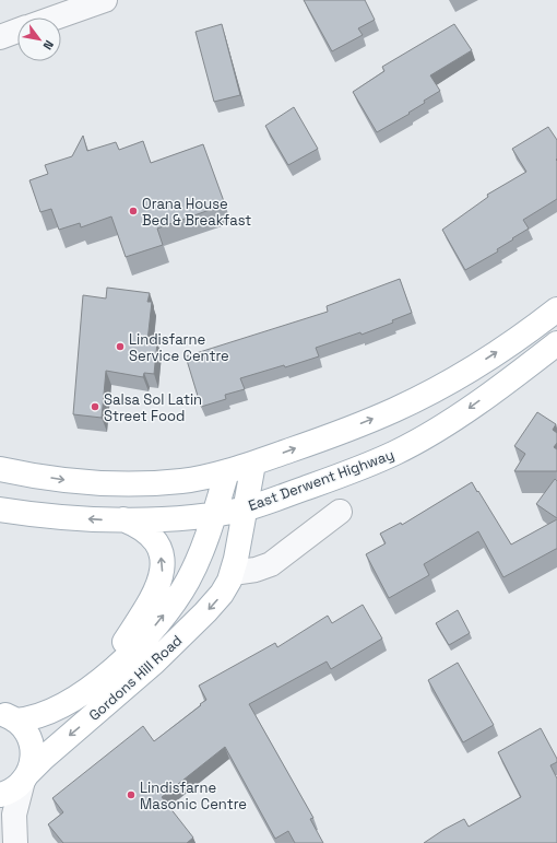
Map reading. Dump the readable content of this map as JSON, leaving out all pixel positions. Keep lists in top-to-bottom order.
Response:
{
  "streets": {
    "main road": ["East Derwent Highway", "Gordons Hill Road"]
  },
  "crossings": [
    ["East Derwent Highway", "Gordons Hill Road"]
  ],
  "places": [
    "Orana House Bed & Breakfast",
    "Lindisfarne Service Centre",
    "Salsa Sol Latin Street Food",
    "Lindisfarne Masonic Centre"
  ],
  "north": "bottom right"
}
